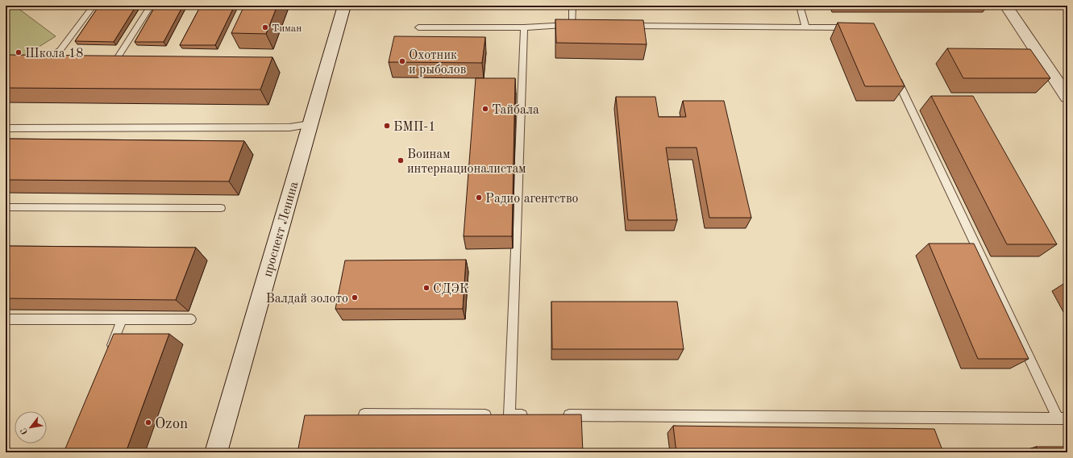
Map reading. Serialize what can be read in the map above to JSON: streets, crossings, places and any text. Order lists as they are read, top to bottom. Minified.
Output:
{"streets":{"main road":["проспект Ленина"]},"places":["Тиман","Школа 18","Охотник и рыболов","Тайбала","БМП-1","Воинам интернационалистам","Радио агентство","СДЭК","Валдай золото","Ozon"],"north":"bottom left"}
